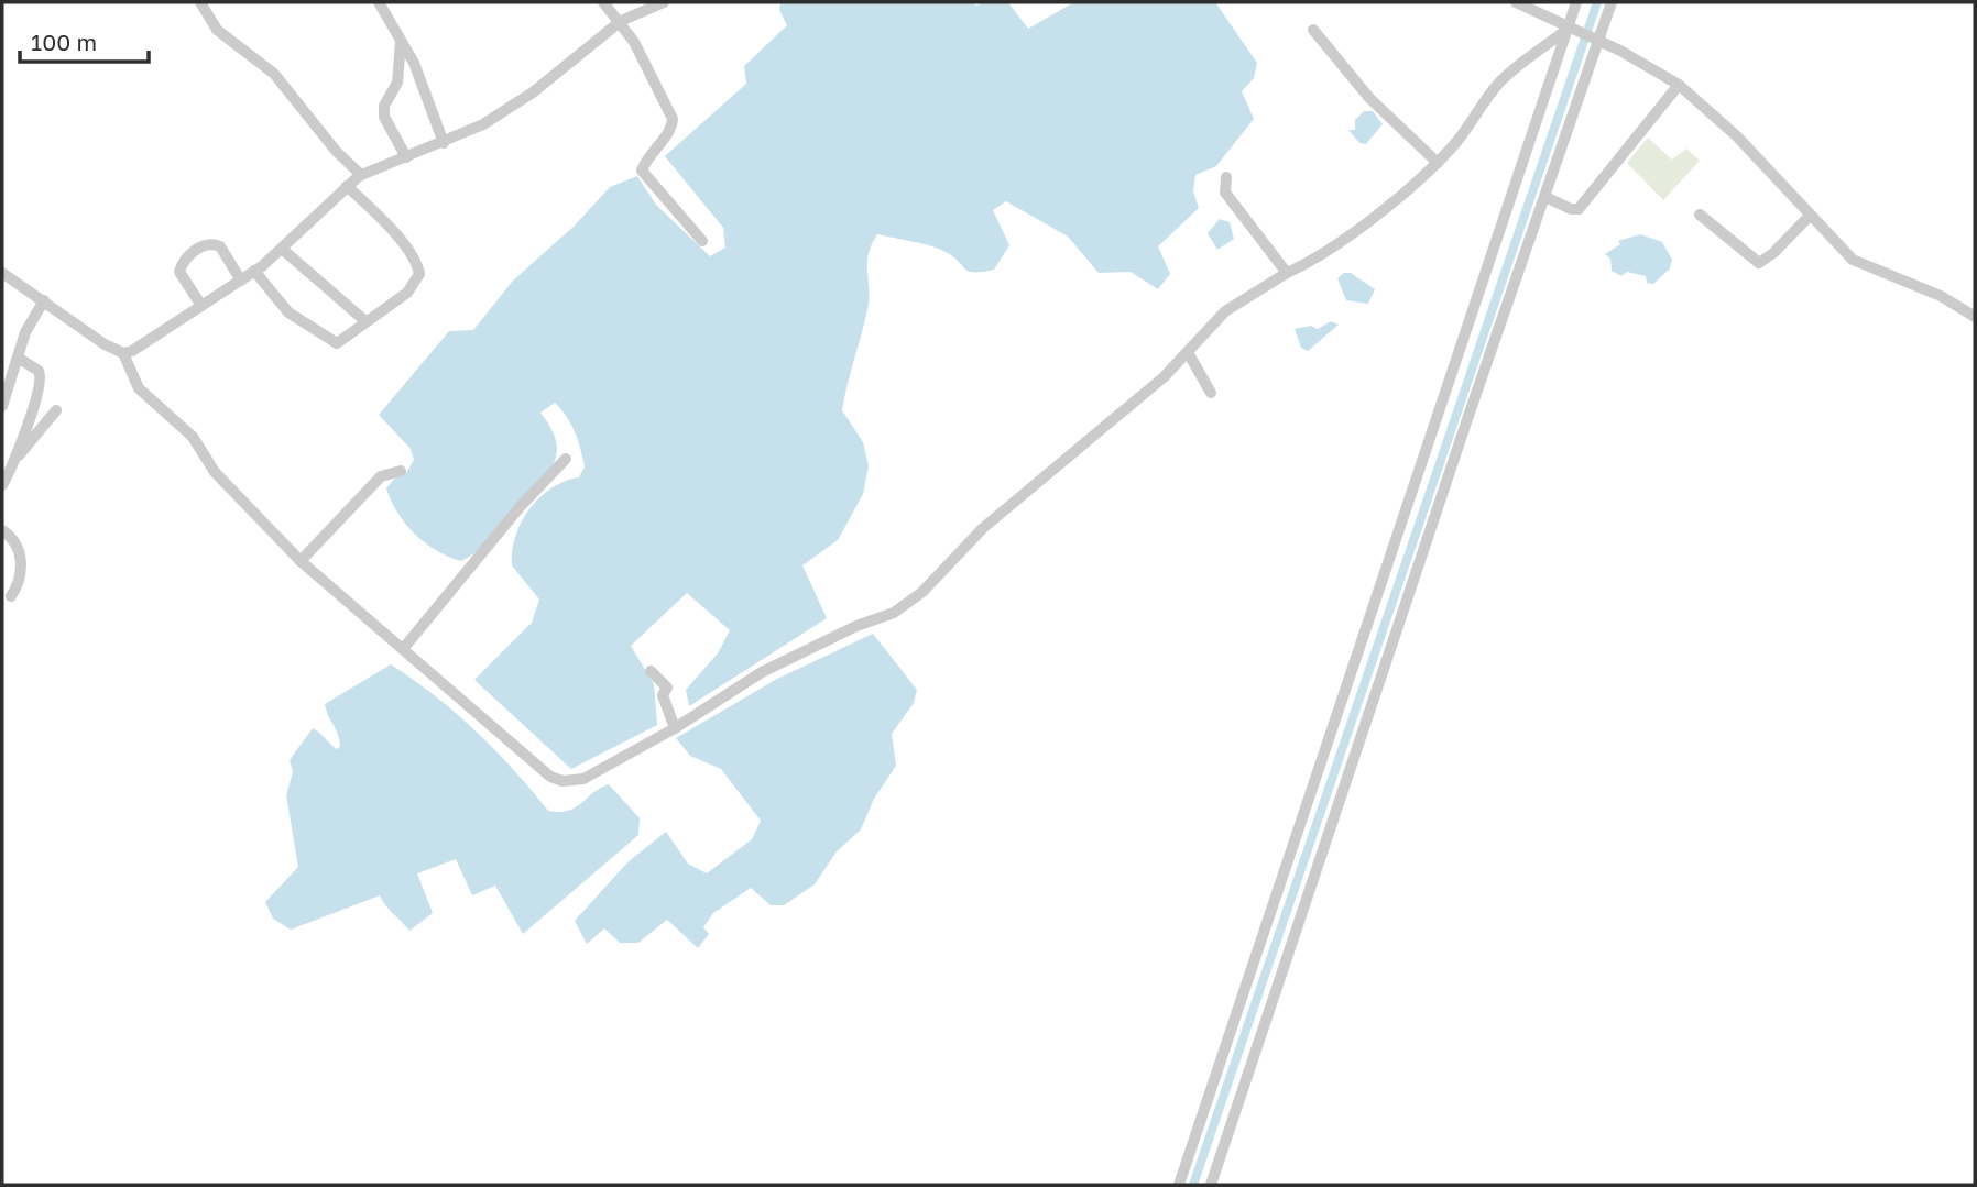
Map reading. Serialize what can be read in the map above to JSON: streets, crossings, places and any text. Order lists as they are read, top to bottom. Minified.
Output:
{"scale_bar":"100 m"}
